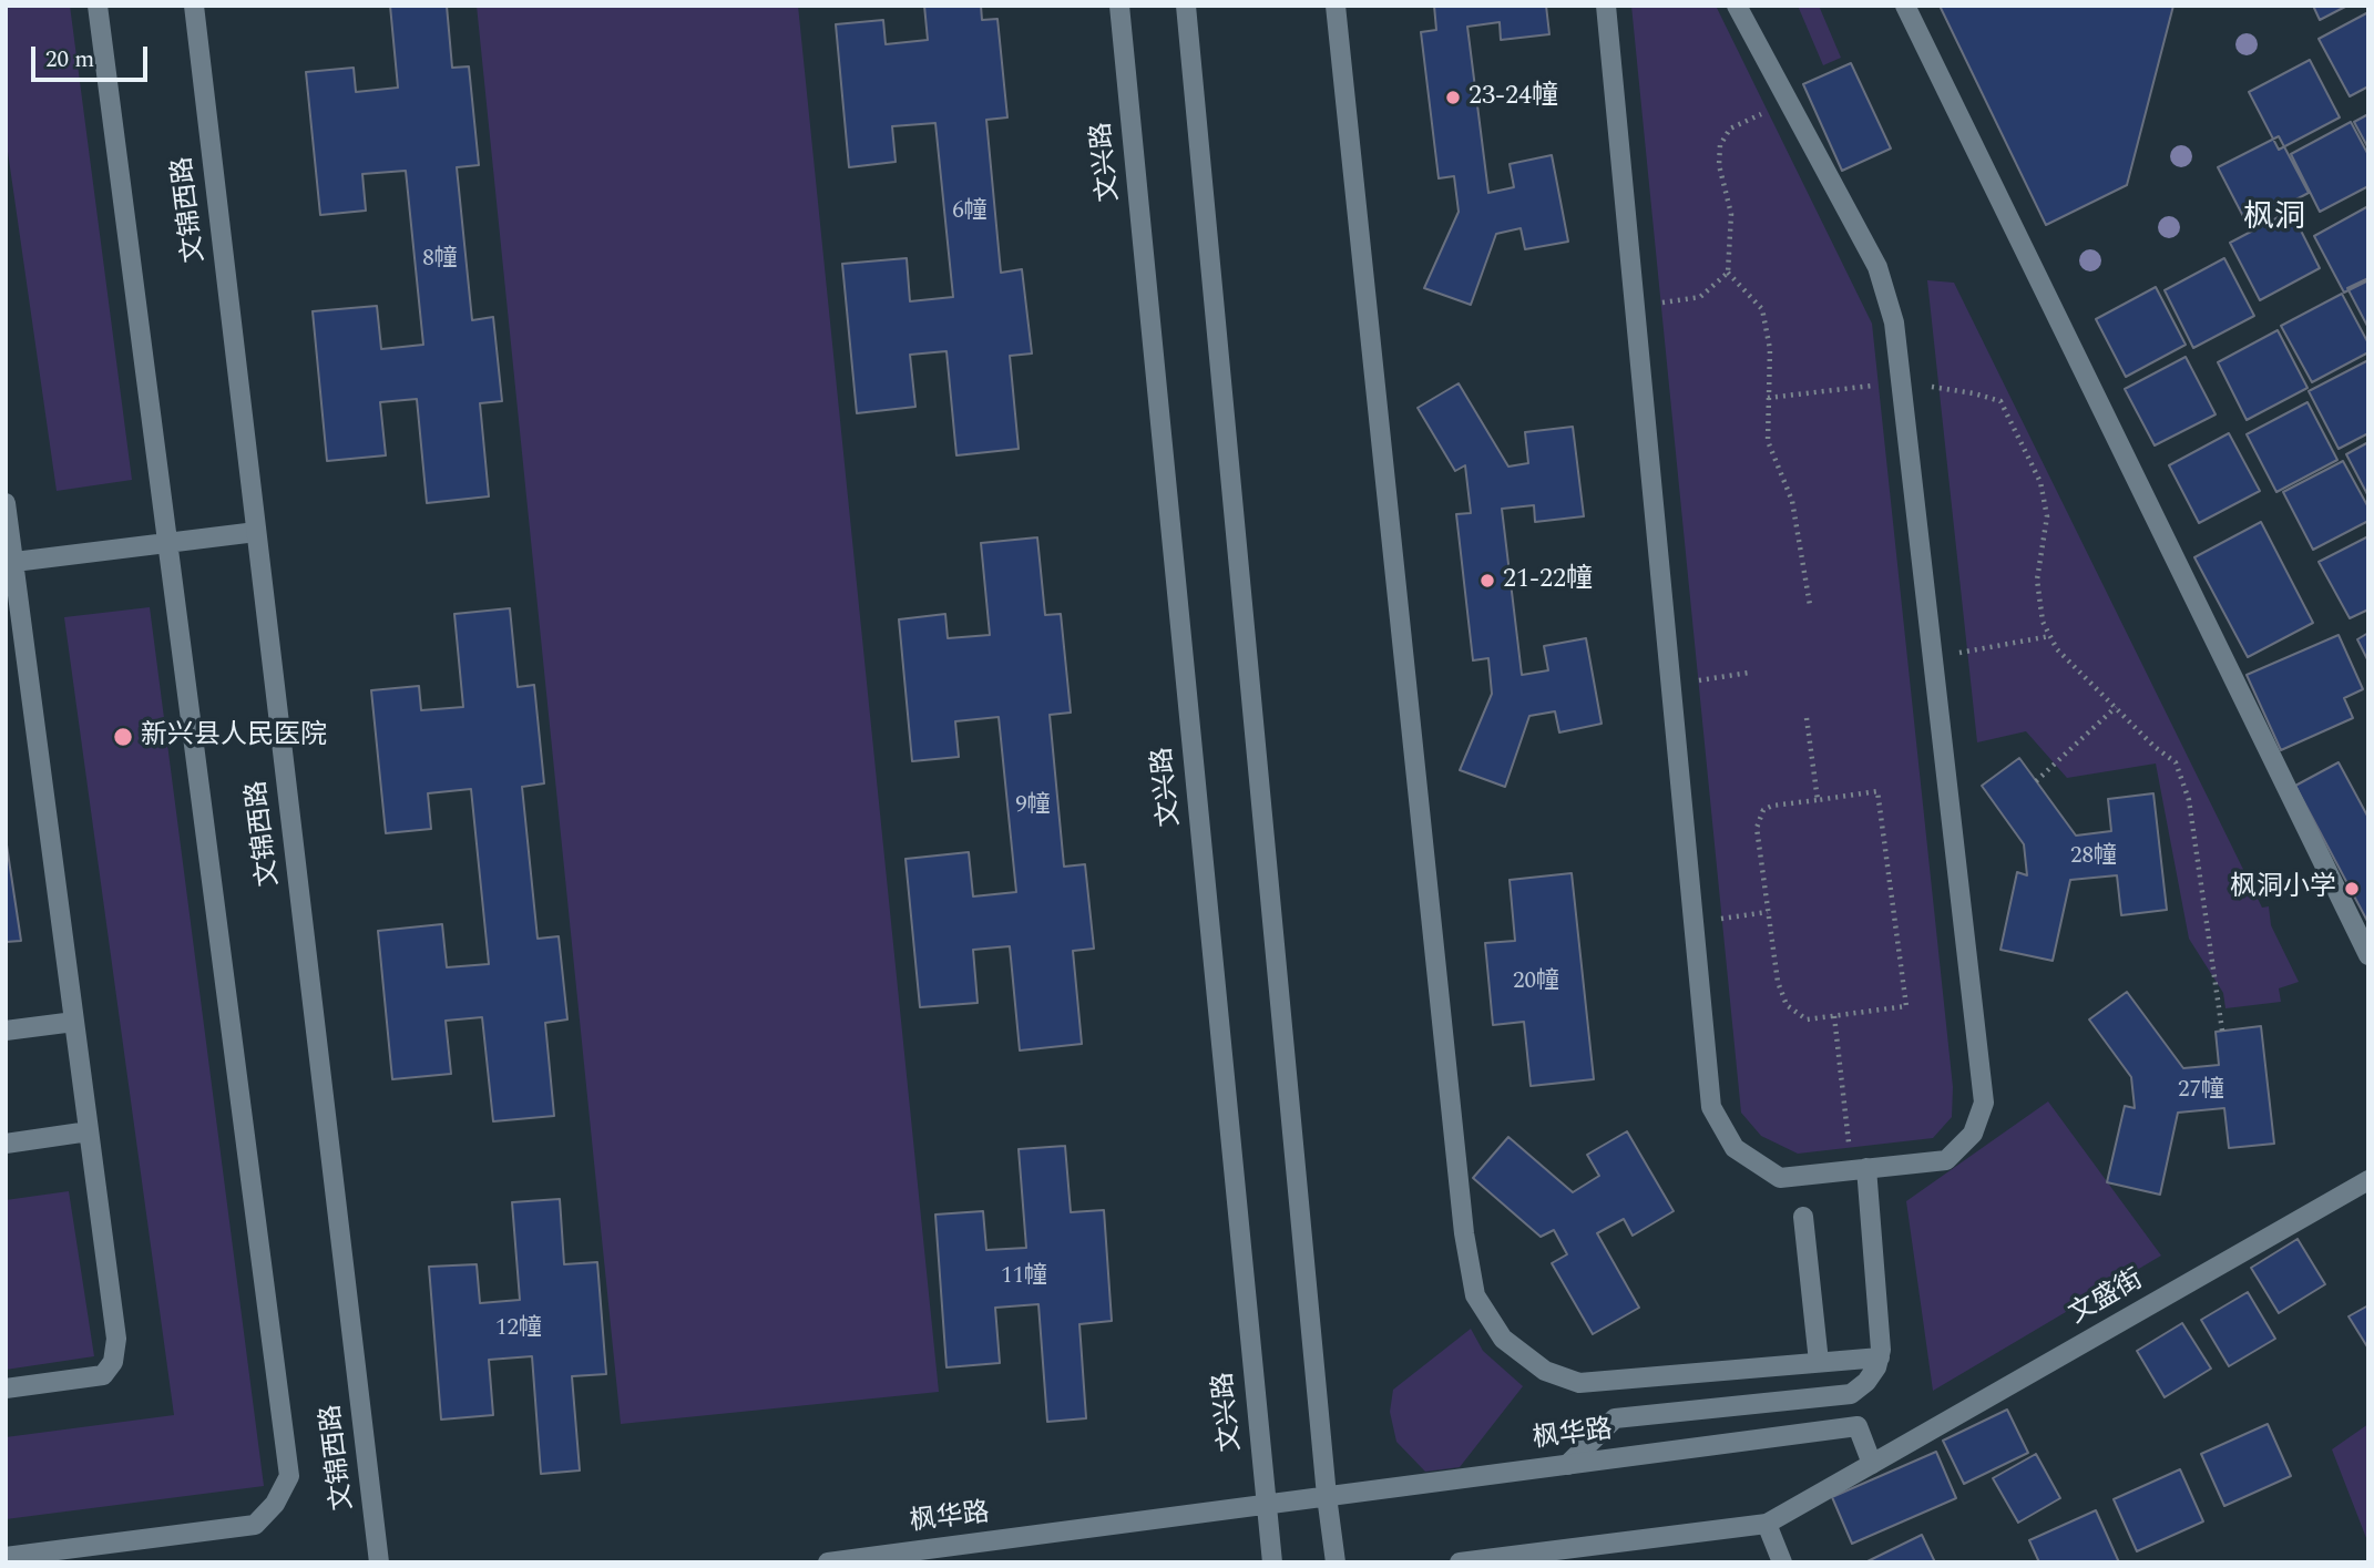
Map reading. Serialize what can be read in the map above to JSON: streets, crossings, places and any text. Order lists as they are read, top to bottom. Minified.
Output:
{"streets":{"street":["文兴路","文锦西路","文盛街","枫华路"]},"crossings":[["文兴路","枫华路"],["文盛街","枫华路"]],"districts":["枫洞"],"places":["23-24幢","21-22幢","新兴县人民医院","枫洞小学"],"house_numbers":["6幢","8幢","9幢","28幢","20幢","27幢","11幢","12幢"],"scale_bar":"20 m"}
